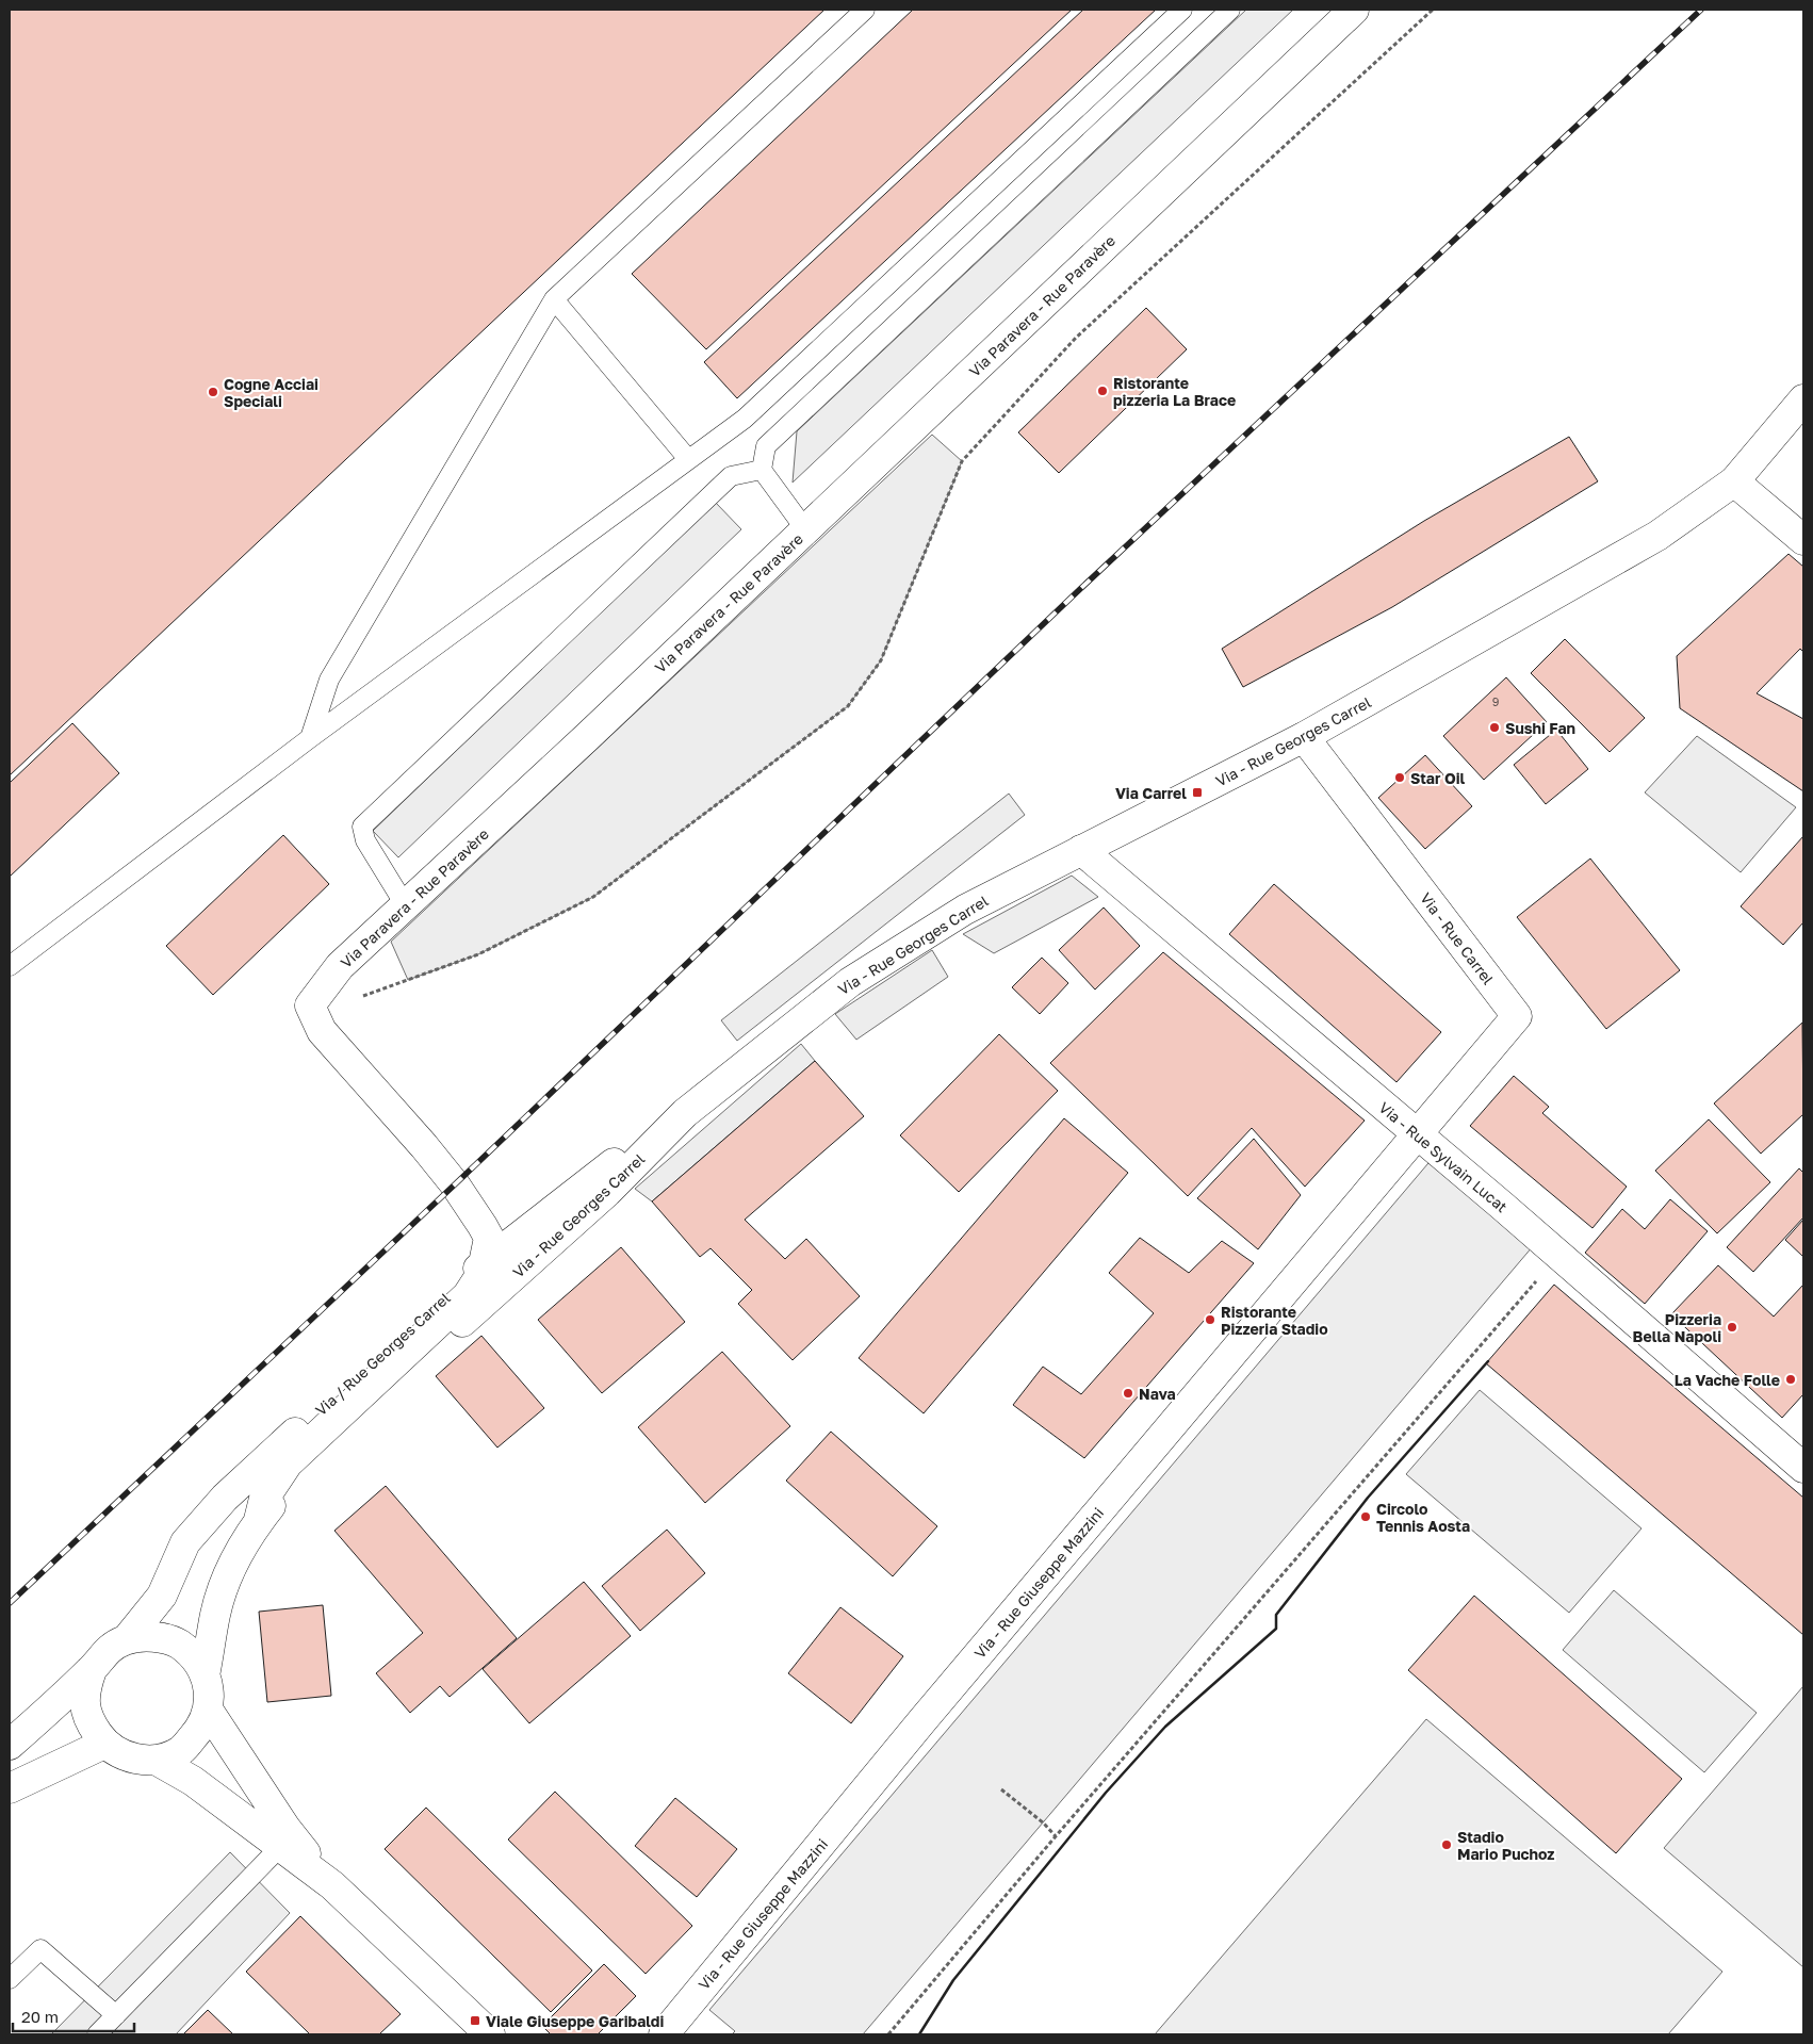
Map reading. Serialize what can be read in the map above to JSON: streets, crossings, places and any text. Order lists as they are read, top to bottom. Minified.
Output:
{"streets":{"street":["Via Paravera - Rue Paravère","Via - Rue Georges Carrel","Via - Rue Carrel","Via - Rue Sylvain Lucat","Via / Rue Georges Carrel","Via - Rue Giuseppe Mazzini"]},"crossings":[["Via - Rue Georges Carrel","Via - Rue Carrel"],["Via - Rue Georges Carrel","Via - Rue Sylvain Lucat"],["Via - Rue Georges Carrel","Via / Rue Georges Carrel"],["Via - Rue Carrel","Via - Rue Sylvain Lucat"],["Via - Rue Carrel","Via - Rue Giuseppe Mazzini"],["Via - Rue Sylvain Lucat","Via - Rue Giuseppe Mazzini"]],"places":{"other":["Ristorante pizzeria La Brace","Cogne Acciai Speciali","Sushi Fan","Star Oil","Ristorante Pizzeria Stadio","Pizzeria Bella Napoli","La Vache Folle","Nava","Circolo Tennis Aosta","Stadio Mario Puchoz"],"transit":["Via Carrel","Viale Giuseppe Garibaldi"]},"house_numbers":["9"],"scale_bar":"20 m"}
